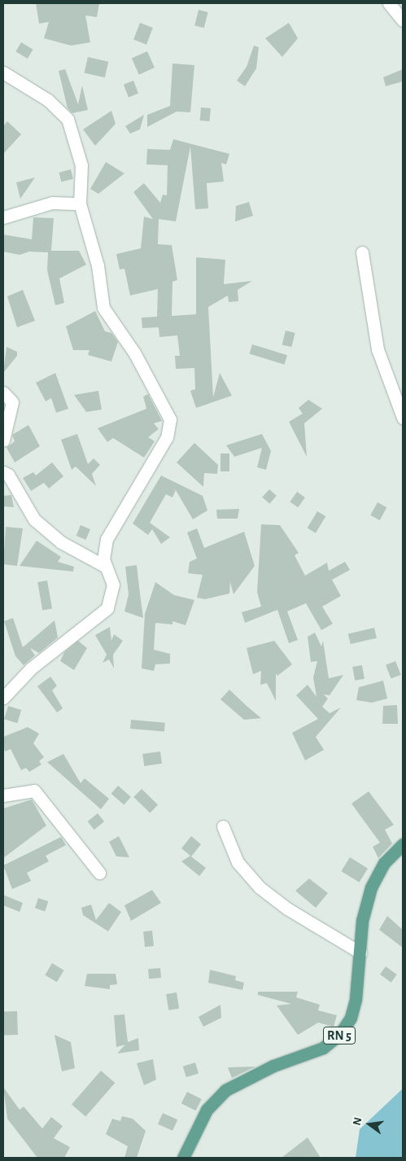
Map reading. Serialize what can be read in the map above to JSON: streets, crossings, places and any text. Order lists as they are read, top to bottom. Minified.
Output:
{"streets":{"main road":["RN 5"]},"north":"left"}
